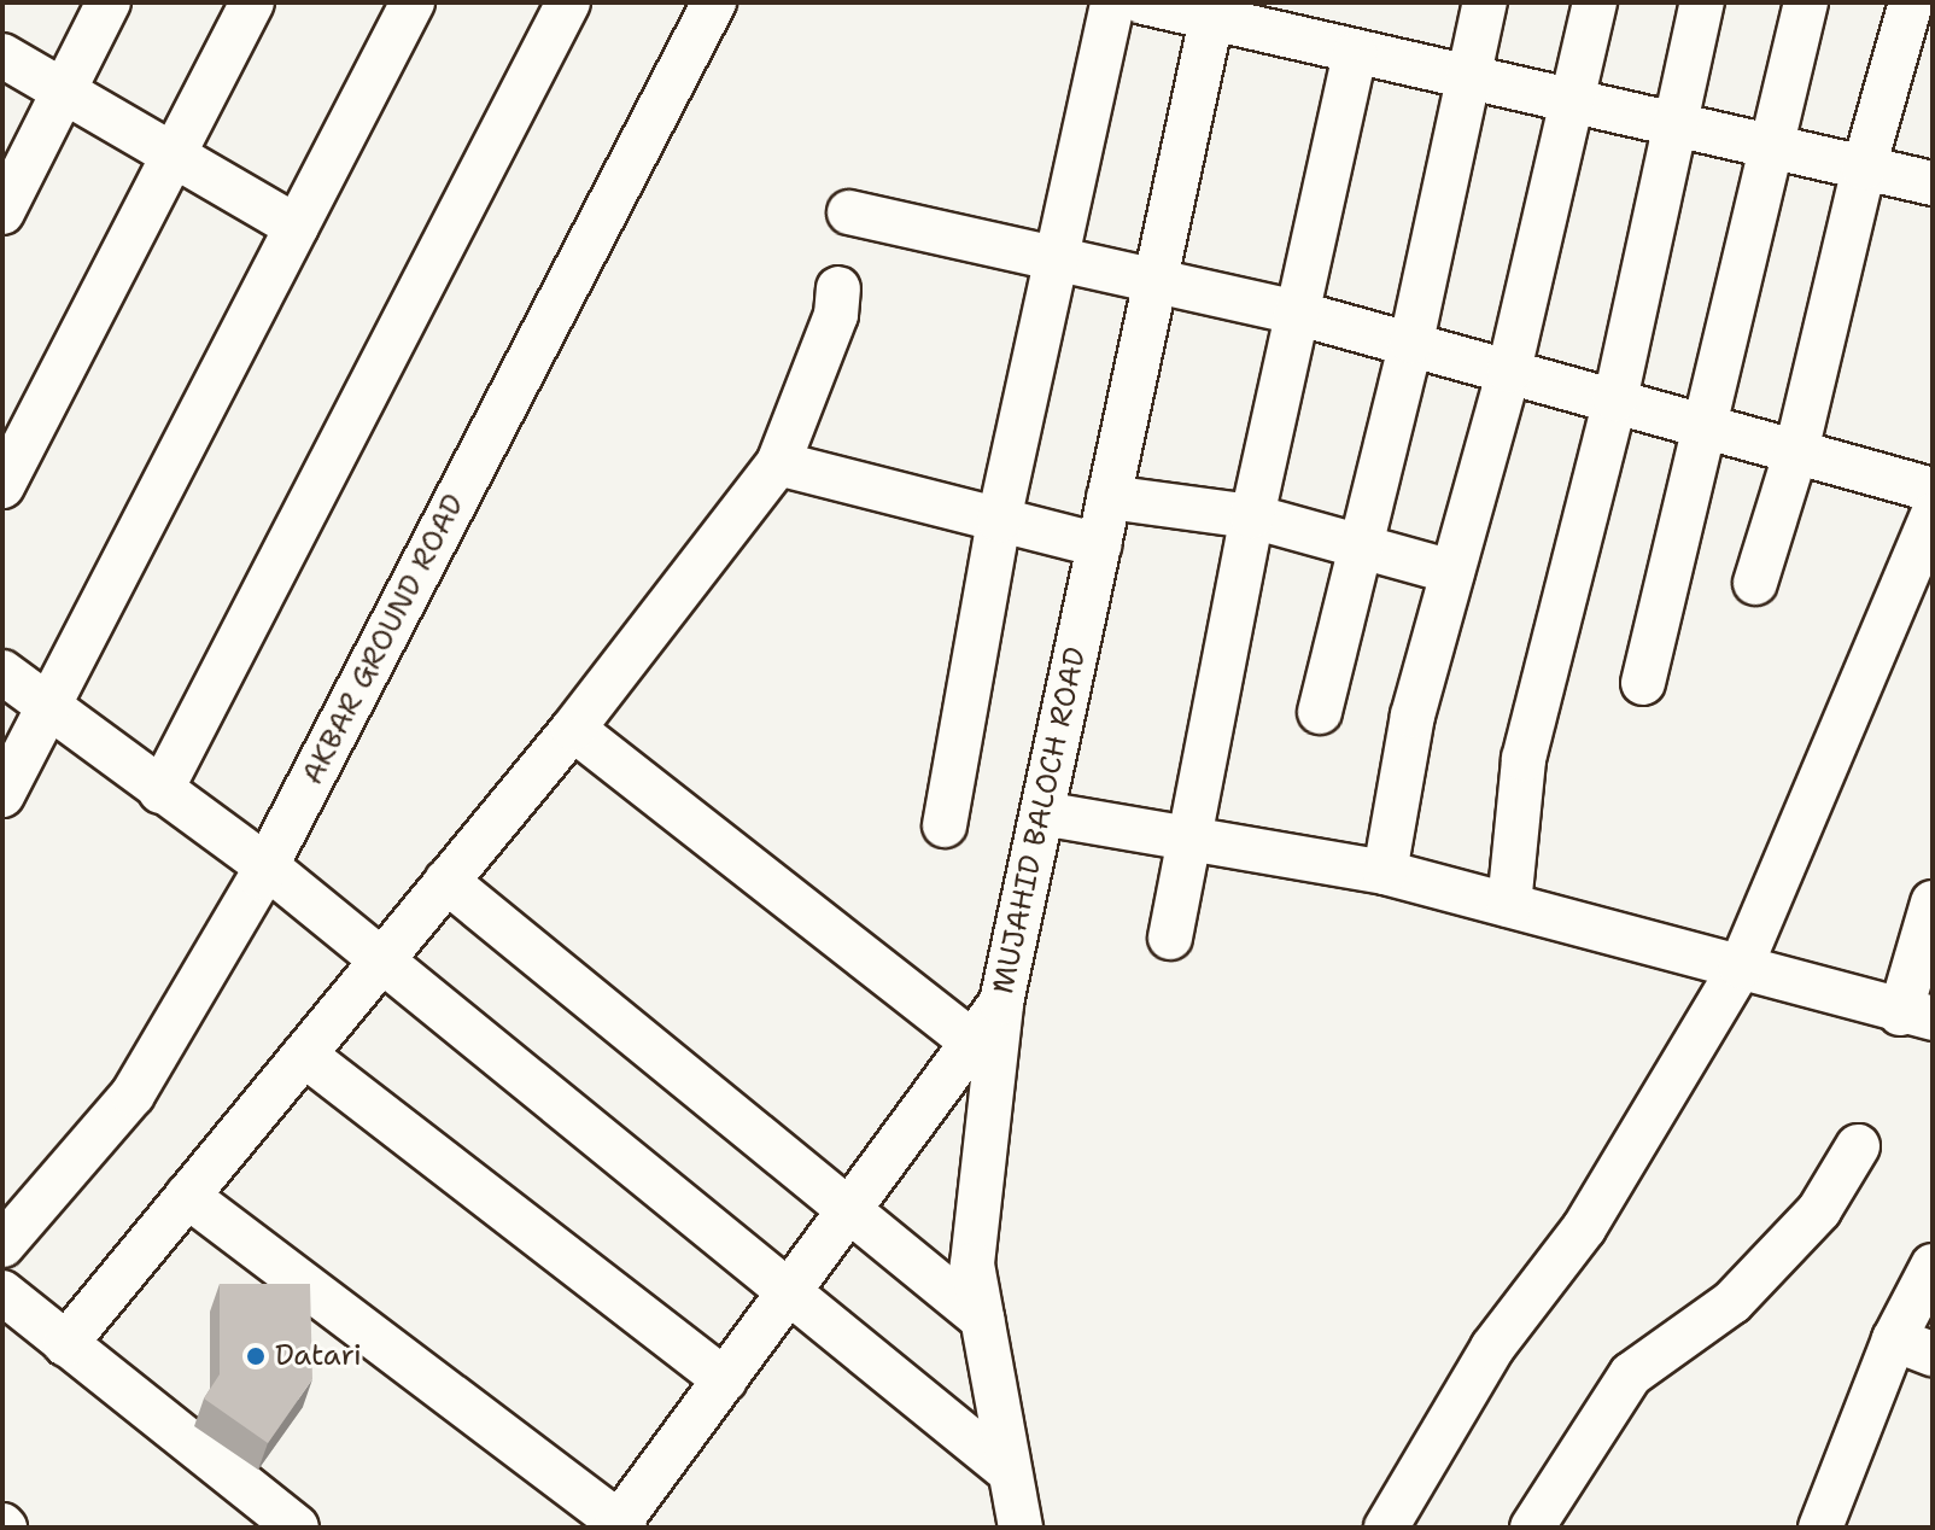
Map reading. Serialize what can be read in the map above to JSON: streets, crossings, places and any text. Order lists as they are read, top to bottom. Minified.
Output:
{"streets":{"street":["AKBAR GROUND ROAD","MUJAHID BALOCH ROAD"]},"places":["Datari"]}
